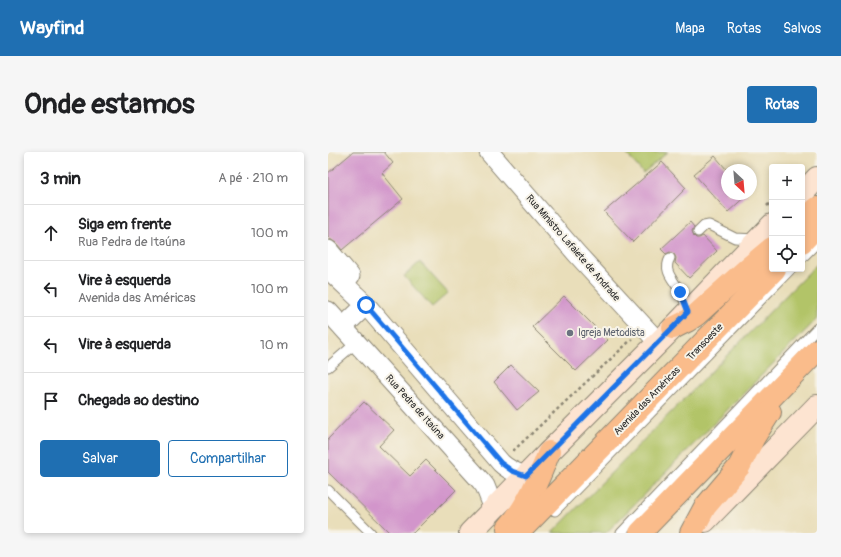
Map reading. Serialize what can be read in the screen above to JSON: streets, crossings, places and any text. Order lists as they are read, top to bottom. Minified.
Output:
{"streets":{"highway":["Avenida das Américas"],"street":["Rua Ministro Lafaiete de Andrade","Rua Pedra de Itaúna"],"lane":["Transoeste"]},"places":["Igreja Metodista"],"north":"bottom right","page":{"header":"Wayfind","nav":["Mapa","Rotas","Salvos"],"buttons":["Rotas",["Salvar","Compartilhar"]],"title":"Onde estamos","heading":["3 min","A pé · 210 m"],"map_buttons":["+","−"],"list":[["Siga em frente","Rua Pedra de Itaúna","100 m"],["Vire à esquerda","Avenida das Américas","100 m"],["Vire à esquerda","10 m"],"Chegada ao destino"]}}
